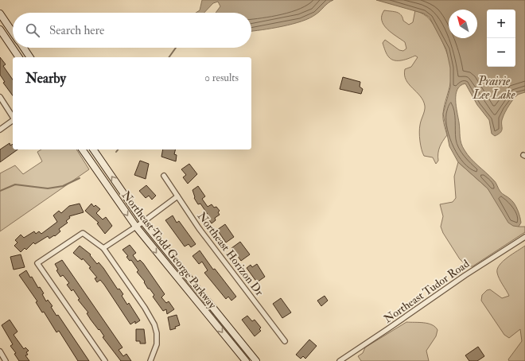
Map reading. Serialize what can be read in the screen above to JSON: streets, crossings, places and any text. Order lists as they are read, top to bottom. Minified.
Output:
{"streets":{"main road":["Northeast Todd George Parkway"],"street":["Northeast Horizon Dr","Northeast Tudor Road"]},"water":["Prairie Lee Lake"],"north":"top left","page":{"map_buttons":["+","−"],"search":"Search here","heading":["Nearby","0 results"]}}
